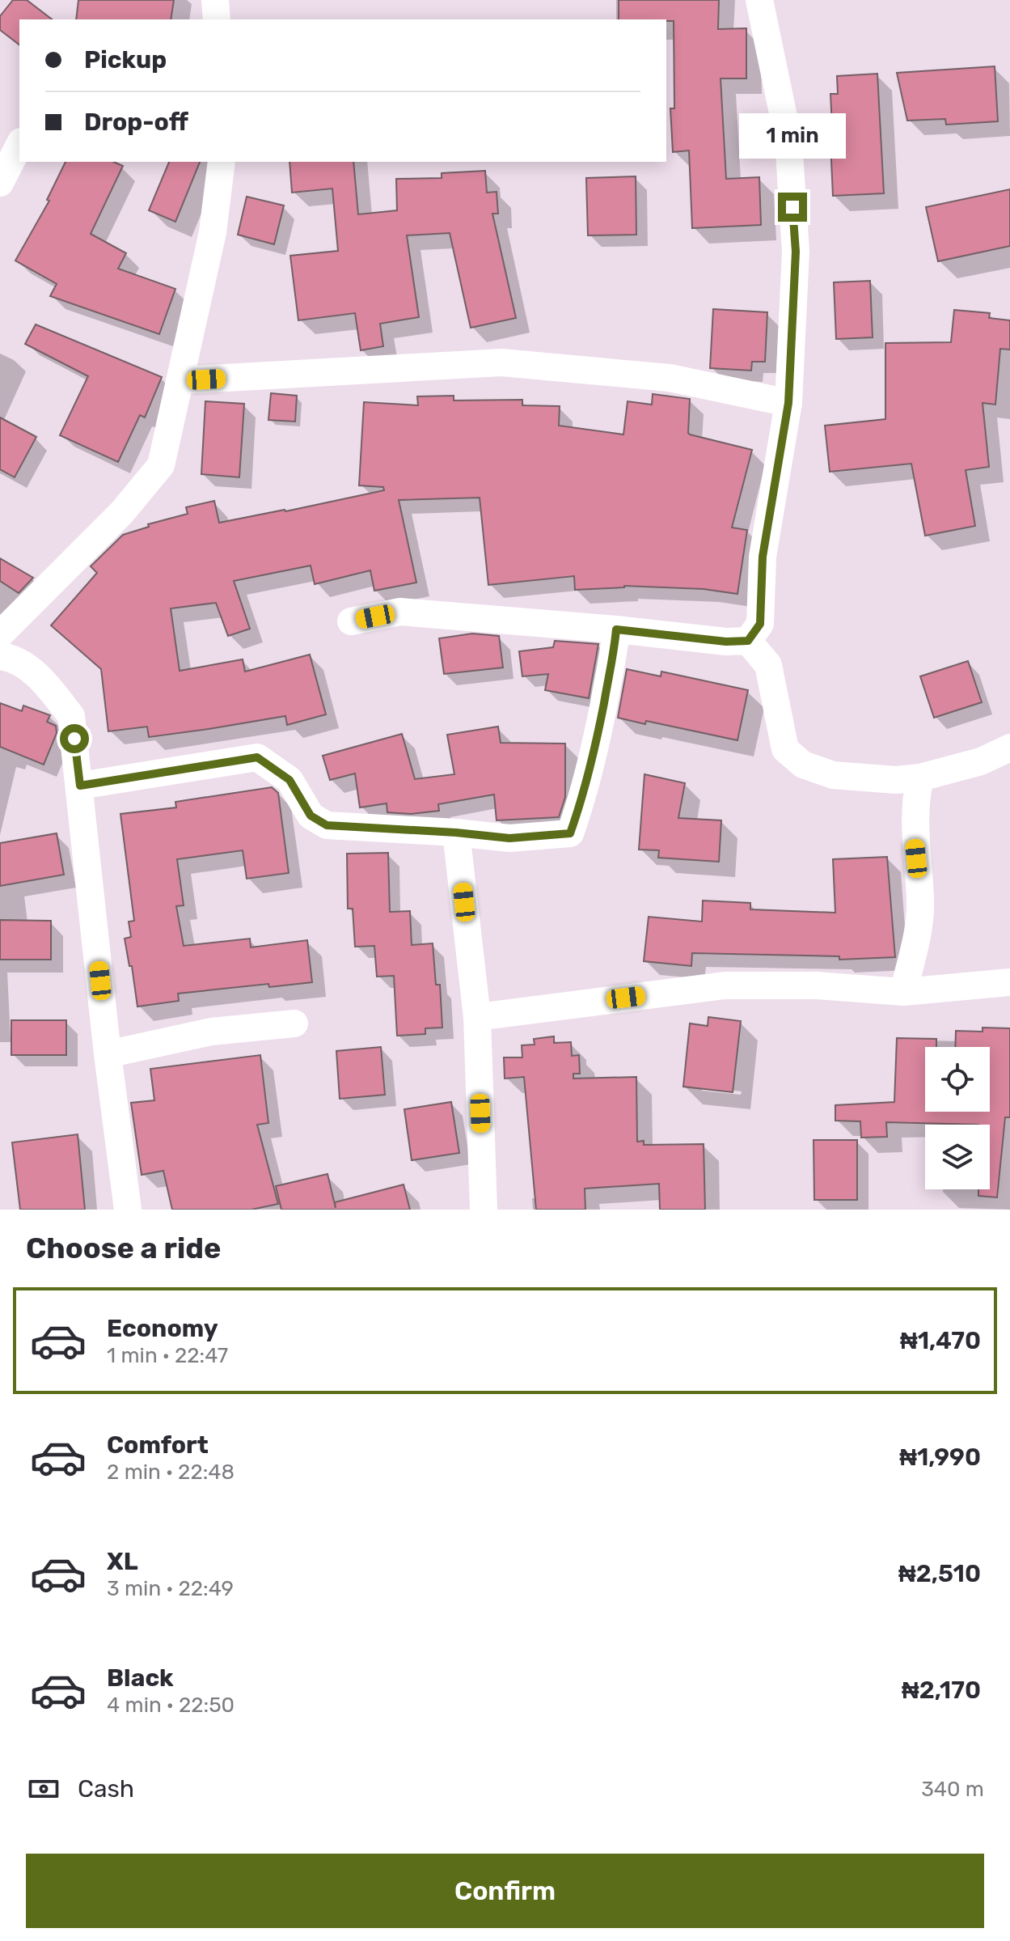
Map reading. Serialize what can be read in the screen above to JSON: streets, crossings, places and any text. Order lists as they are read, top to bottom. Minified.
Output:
{"page":{"banner":["Pickup","Drop-off"],"bubble":"1 min","heading":"Choose a ride","list":[{"name":"Economy","note":"1 min · 22:47","value":"₦1,470"},{"name":"Comfort","note":"2 min · 22:48","value":"₦1,990"},{"name":"XL","note":"3 min · 22:49","value":"₦2,510"},{"name":"Black","note":"4 min · 22:50","value":"₦2,170"}],"pay":["Cash","340 m"],"buttons":"Confirm"}}
